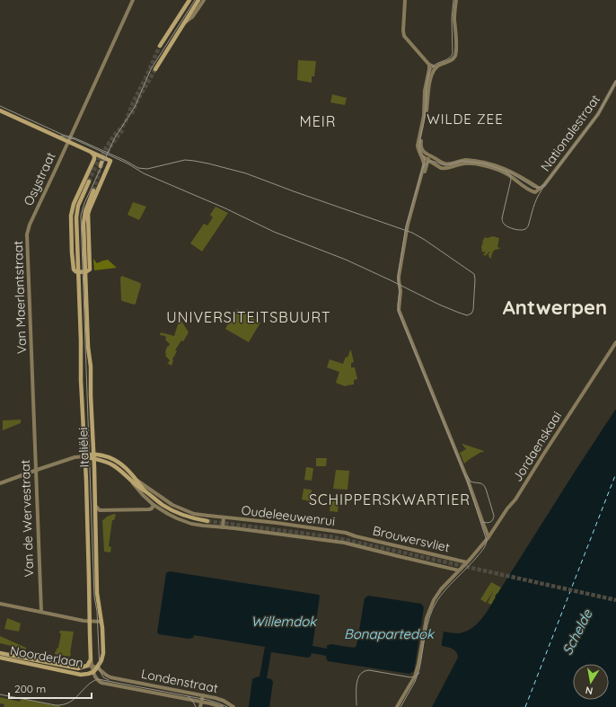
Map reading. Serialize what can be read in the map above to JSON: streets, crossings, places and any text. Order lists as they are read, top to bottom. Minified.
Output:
{"streets":{"main road":["Italiëlei","Noorderlaan"],"street":["Nationalestraat","Osystraat","Van Maerlantstraat","Jordaenskaai","Oudeleeuwenrui","Van de Wervestraat","Brouwersvliet","Londenstraat"]},"crossings":[["Osystraat","Van Maerlantstraat"],["Van Maerlantstraat","Van de Wervestraat"],["Jordaenskaai","Brouwersvliet"],["Italiëlei","Noorderlaan"],["Oudeleeuwenrui","Brouwersvliet"],["Noorderlaan","Londenstraat"]],"districts":["WILDE ZEE","MEIR","Antwerpen","UNIVERSITEITSBUURT","SCHIPPERSKWARTIER"],"water":["Willemdok","Schelde","Bonapartedok"],"scale_bar":"200 m","north":"bottom"}
